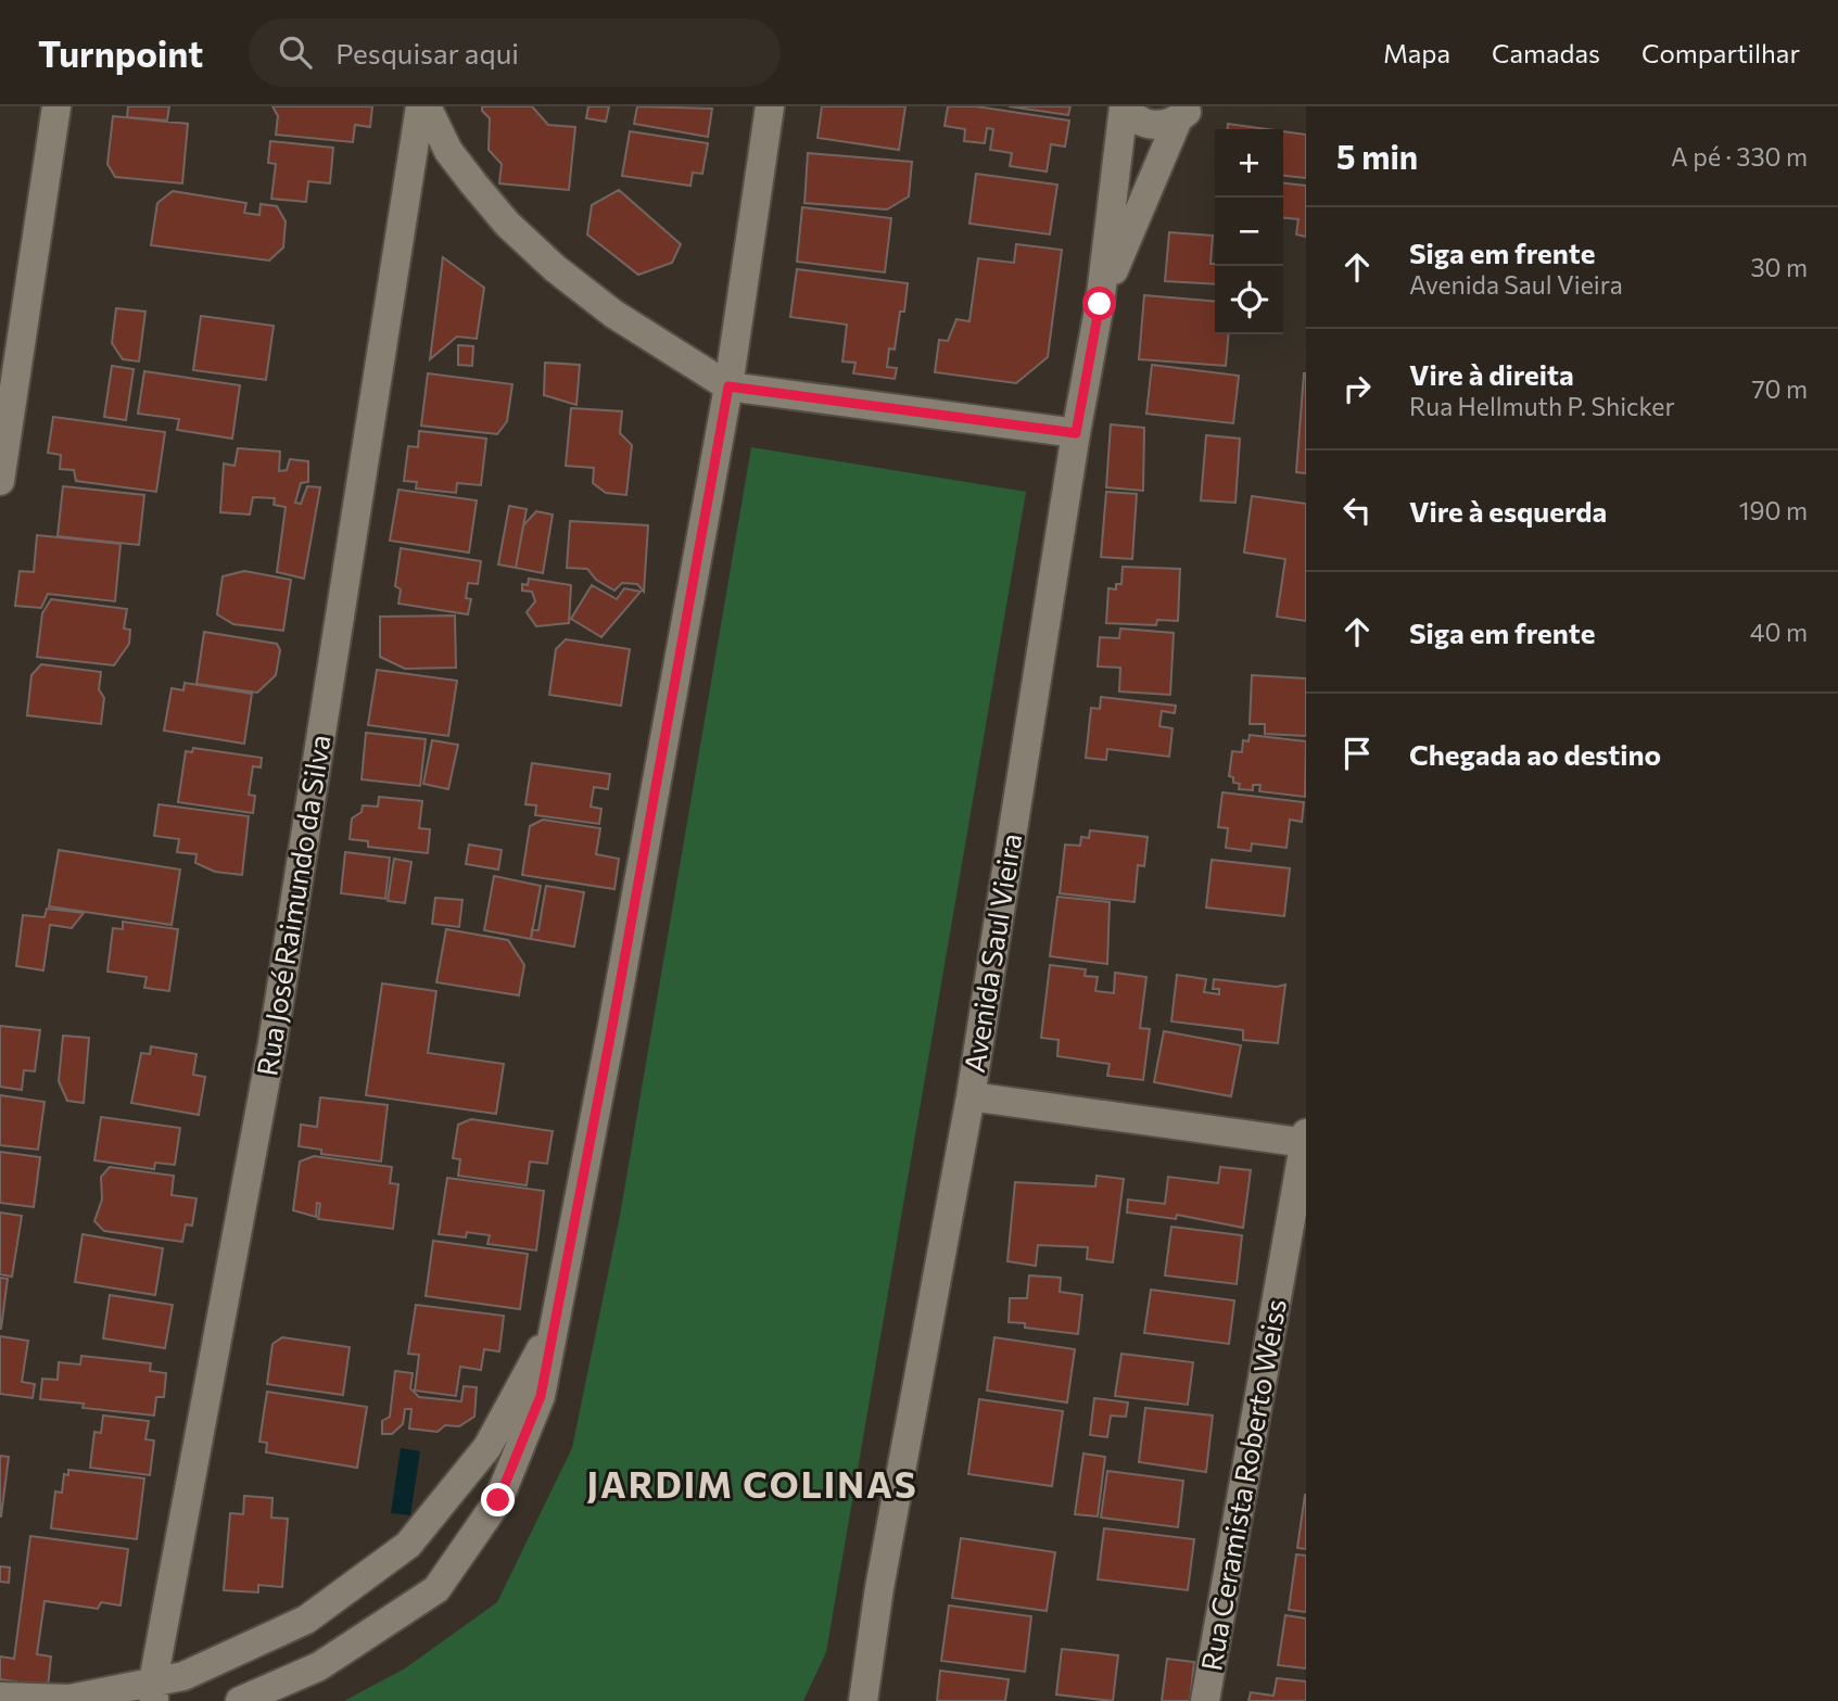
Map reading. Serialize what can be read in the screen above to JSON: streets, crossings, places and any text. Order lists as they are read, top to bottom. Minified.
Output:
{"streets":{"street":["Rua José Raimundo da Silva","Avenida Saul Vieira","Rua Ceramista Roberto Weiss"]},"districts":["JARDIM COLINAS"],"page":{"header":"Turnpoint","search":"Pesquisar aqui","nav":["Mapa","Camadas","Compartilhar"],"heading":["5 min","A pé · 330 m"],"map_buttons":["+","−"],"list":[["Siga em frente","Avenida Saul Vieira","30 m"],["Vire à direita","Rua Hellmuth P. Shicker","70 m"],["Vire à esquerda","190 m"],["Siga em frente","40 m"],"Chegada ao destino"]}}
